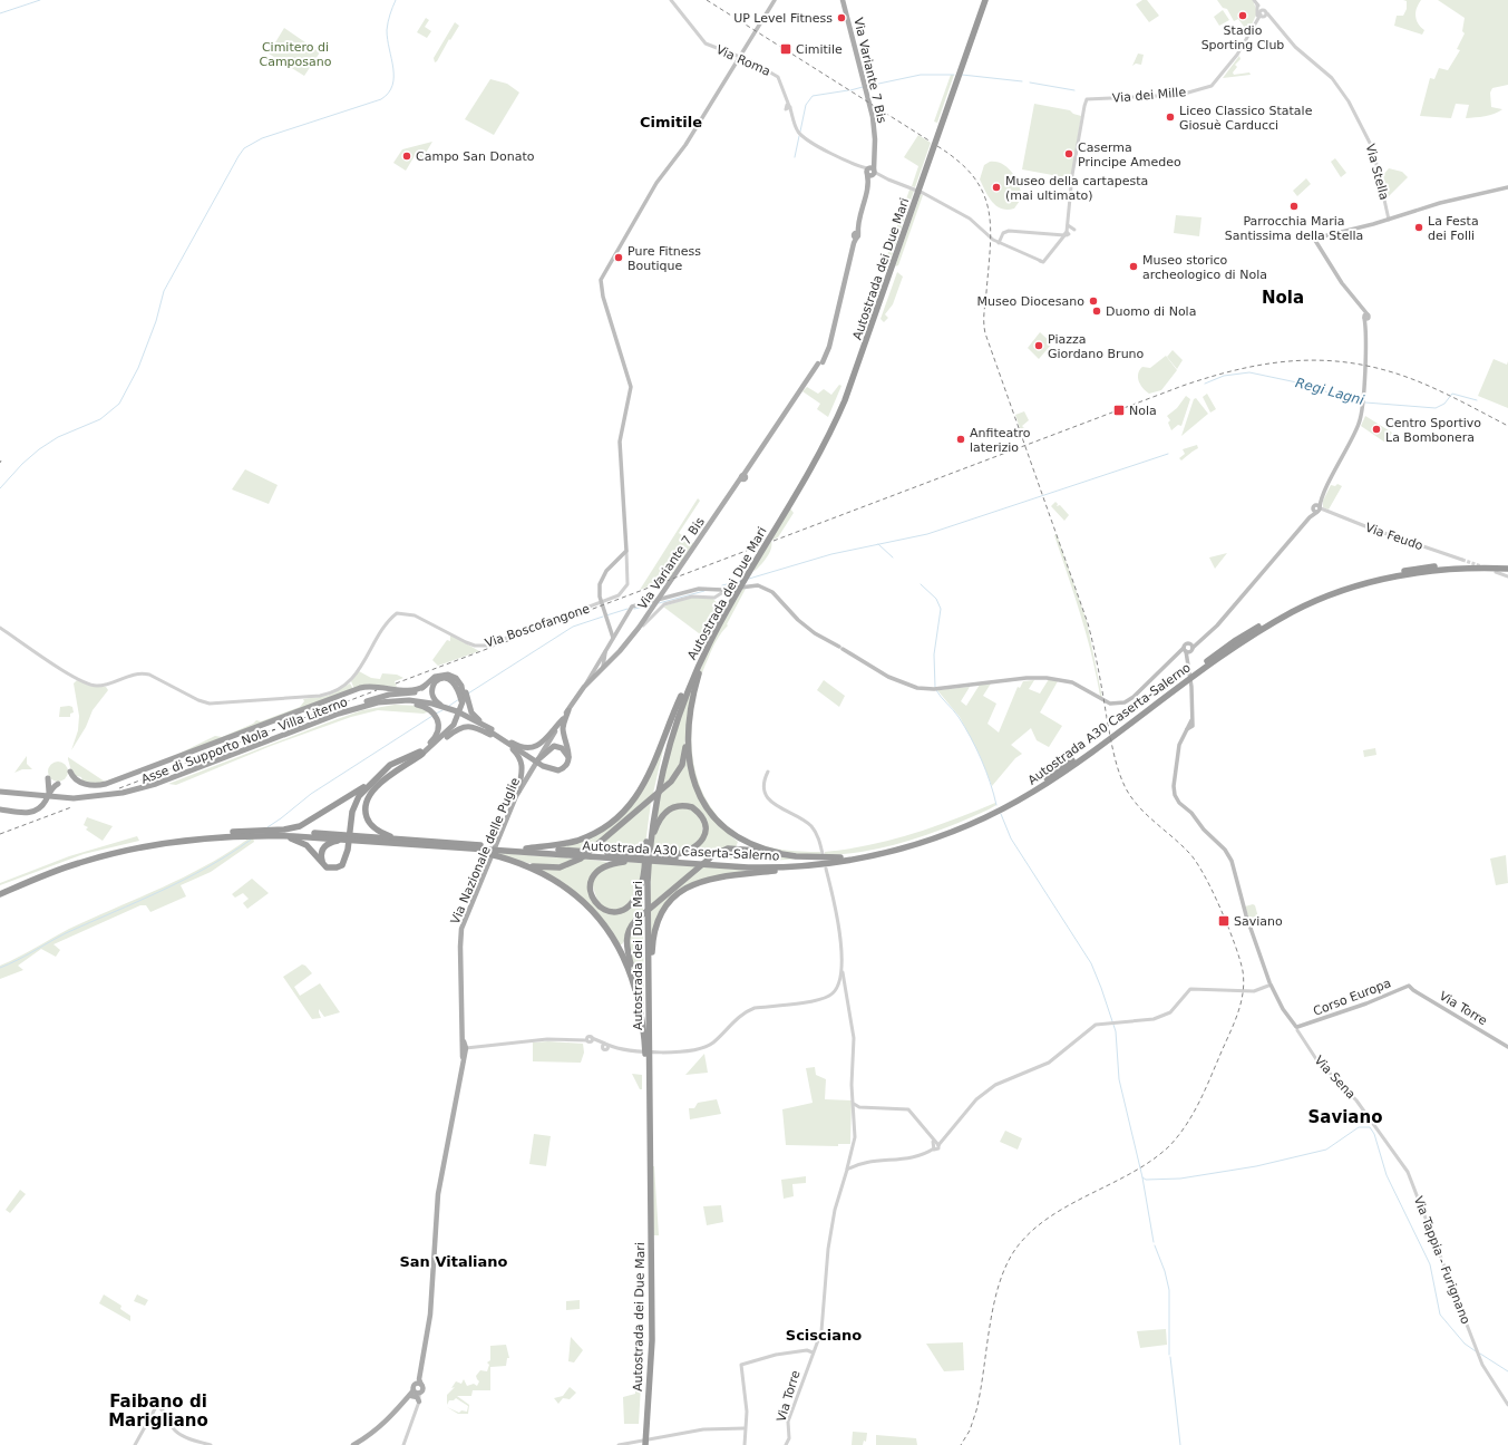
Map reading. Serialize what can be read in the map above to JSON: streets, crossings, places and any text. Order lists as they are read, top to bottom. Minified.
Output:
{"streets":{"highway":["Autostrada dei Due Mari","Autostrada A30 Caserta-Salerno","Asse di Supporto Nola - Villa Literno"],"main road":["Via Variante 7 Bis","Via Nazionale delle Puglie","Corso Europa","Via Torre"],"street":["Via Roma","Via dei Mille","Via Stella","Via Feudo","Via Boscofangone","Via Sena","Via Tappia - Furignano"]},"crossings":[["Via Roma","Via Variante 7 Bis"],["Via Variante 7 Bis","Via Nazionale delle Puglie"],["Corso Europa","Via Torre"],["Corso Europa","Via Sena"],["Via Sena","Via Tappia - Furignano"]],"districts":["Cimitile","Nola","Saviano","San Vitaliano","Scisciano","Faibano di Marigliano"],"water":["Regi Lagni"],"parks":["Cimitero di Camposano"],"places":{"other":["Stadio Sporting Club","UP Level Fitness","Liceo Classico Statale Giosuè Carducci","Caserma Principe Amedeo","Campo San Donato","Museo della cartapesta (mai ultimato)","Parrocchia Maria Santissima della Stella","La Festa dei Folli","Pure Fitness Boutique","Museo storico archeologico di Nola","Museo Diocesano","Duomo di Nola","Piazza Giordano Bruno","Centro Sportivo La Bombonera","Anfiteatro laterizio"],"transit":["Cimitile","Nola","Saviano"]}}
